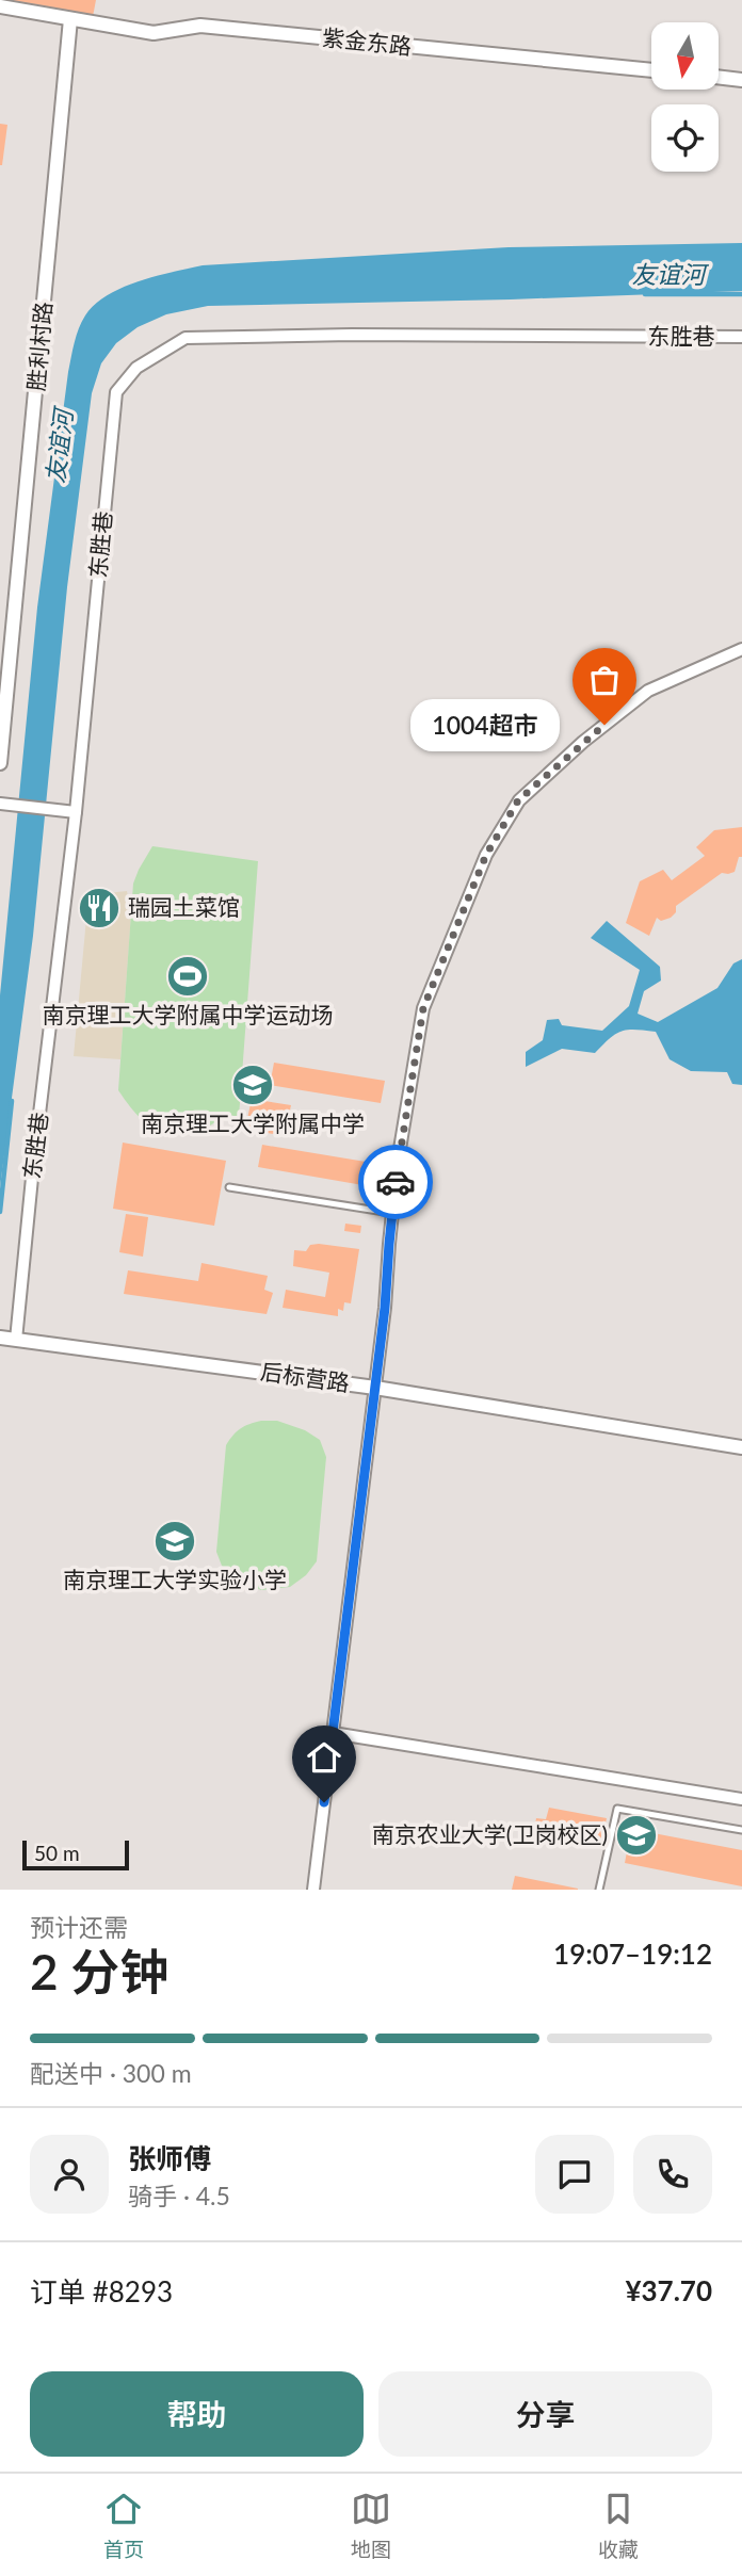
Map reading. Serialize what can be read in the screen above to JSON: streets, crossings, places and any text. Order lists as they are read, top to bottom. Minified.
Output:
{"streets":{"street":["紫金东路","东胜巷","胜利村路","后标营路"]},"crossings":[["紫金东路","胜利村路"],["东胜巷","后标营路"]],"water":["友谊河"],"places":{"other":["1004超市"],"restaurant":["瑞园土菜馆"],"sports":["南京理工大学附属中学运动场"],"school or university":["南京理工大学附属中学","南京理工大学实验小学","南京农业大学(卫岗校区)"]},"scale_bar":"50 m","north":"bottom","page":{"bubble":"1004超市","scale":"50 m","heading":["2 分钟","预计还需","19:07–19:12"],"panel":["张师傅","骑手 · 4.5","订单 #8293","¥37.70"],"bar":"配送中 · 300 m","buttons":["帮助","分享"],"tabs":["首页","地图","收藏"]}}
